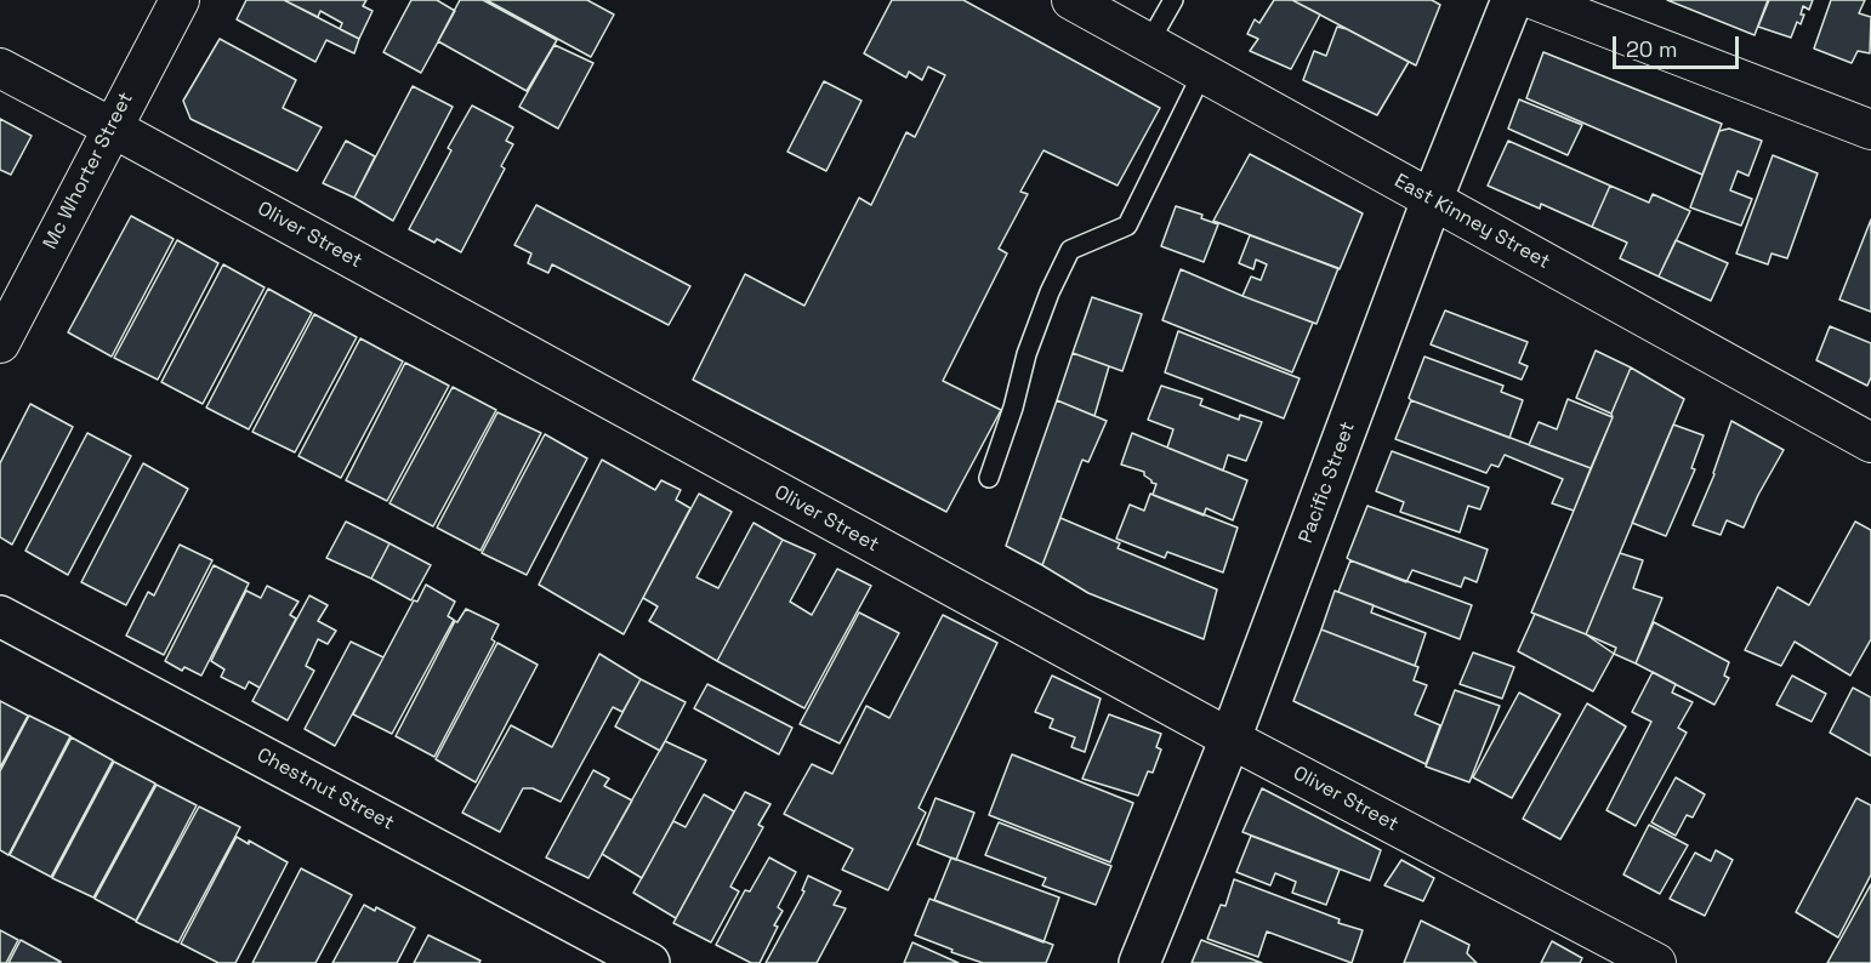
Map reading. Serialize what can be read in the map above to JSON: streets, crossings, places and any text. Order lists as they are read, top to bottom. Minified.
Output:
{"streets":{"street":["Mc Whorter Street","East Kinney Street","Oliver Street","Pacific Street","Chestnut Street"]},"crossings":[["Mc Whorter Street","Oliver Street"],["East Kinney Street","Pacific Street"],["Oliver Street","Pacific Street"]],"scale_bar":"20 m"}
